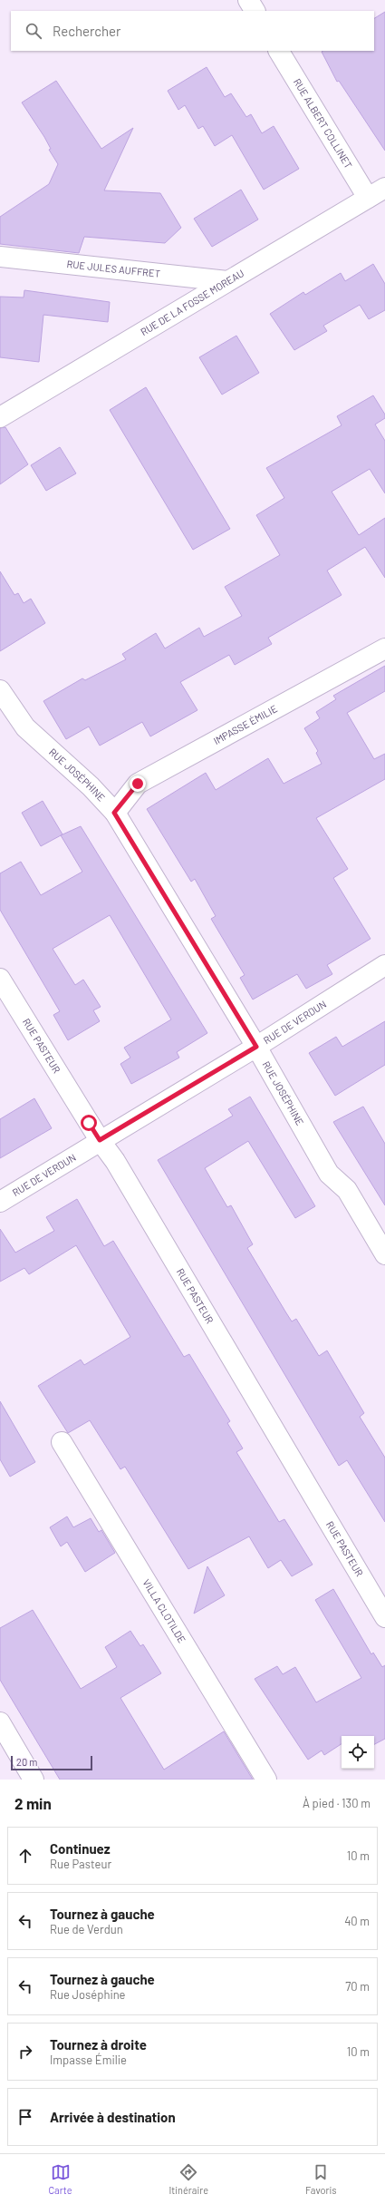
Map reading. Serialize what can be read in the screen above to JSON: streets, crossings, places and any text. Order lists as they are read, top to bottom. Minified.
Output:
{"streets":{"street":["RUE ALBERT COLLINET","RUE JULES AUFFRET","RUE DE LA FOSSE MOREAU","IMPASSE ÉMILIE","RUE JOSÉPHINE","RUE DE VERDUN","RUE PASTEUR","VILLA CLOTILDE"]},"crossings":[["RUE ALBERT COLLINET","RUE DE LA FOSSE MOREAU"],["RUE JULES AUFFRET","RUE DE LA FOSSE MOREAU"],["IMPASSE ÉMILIE","RUE JOSÉPHINE"],["RUE JOSÉPHINE","RUE DE VERDUN"],["RUE DE VERDUN","RUE PASTEUR"]],"scale_bar":"20 m","page":{"search":"Rechercher","scale":"20 m","heading":["2 min","À pied · 130 m"],"list":[["Continuez","Rue Pasteur","10 m"],["Tournez à gauche","Rue de Verdun","40 m"],["Tournez à gauche","Rue Joséphine","70 m"],["Tournez à droite","Impasse Émilie","10 m"],"Arrivée à destination"],"nav":["Carte","Itinéraire","Favoris"]}}
